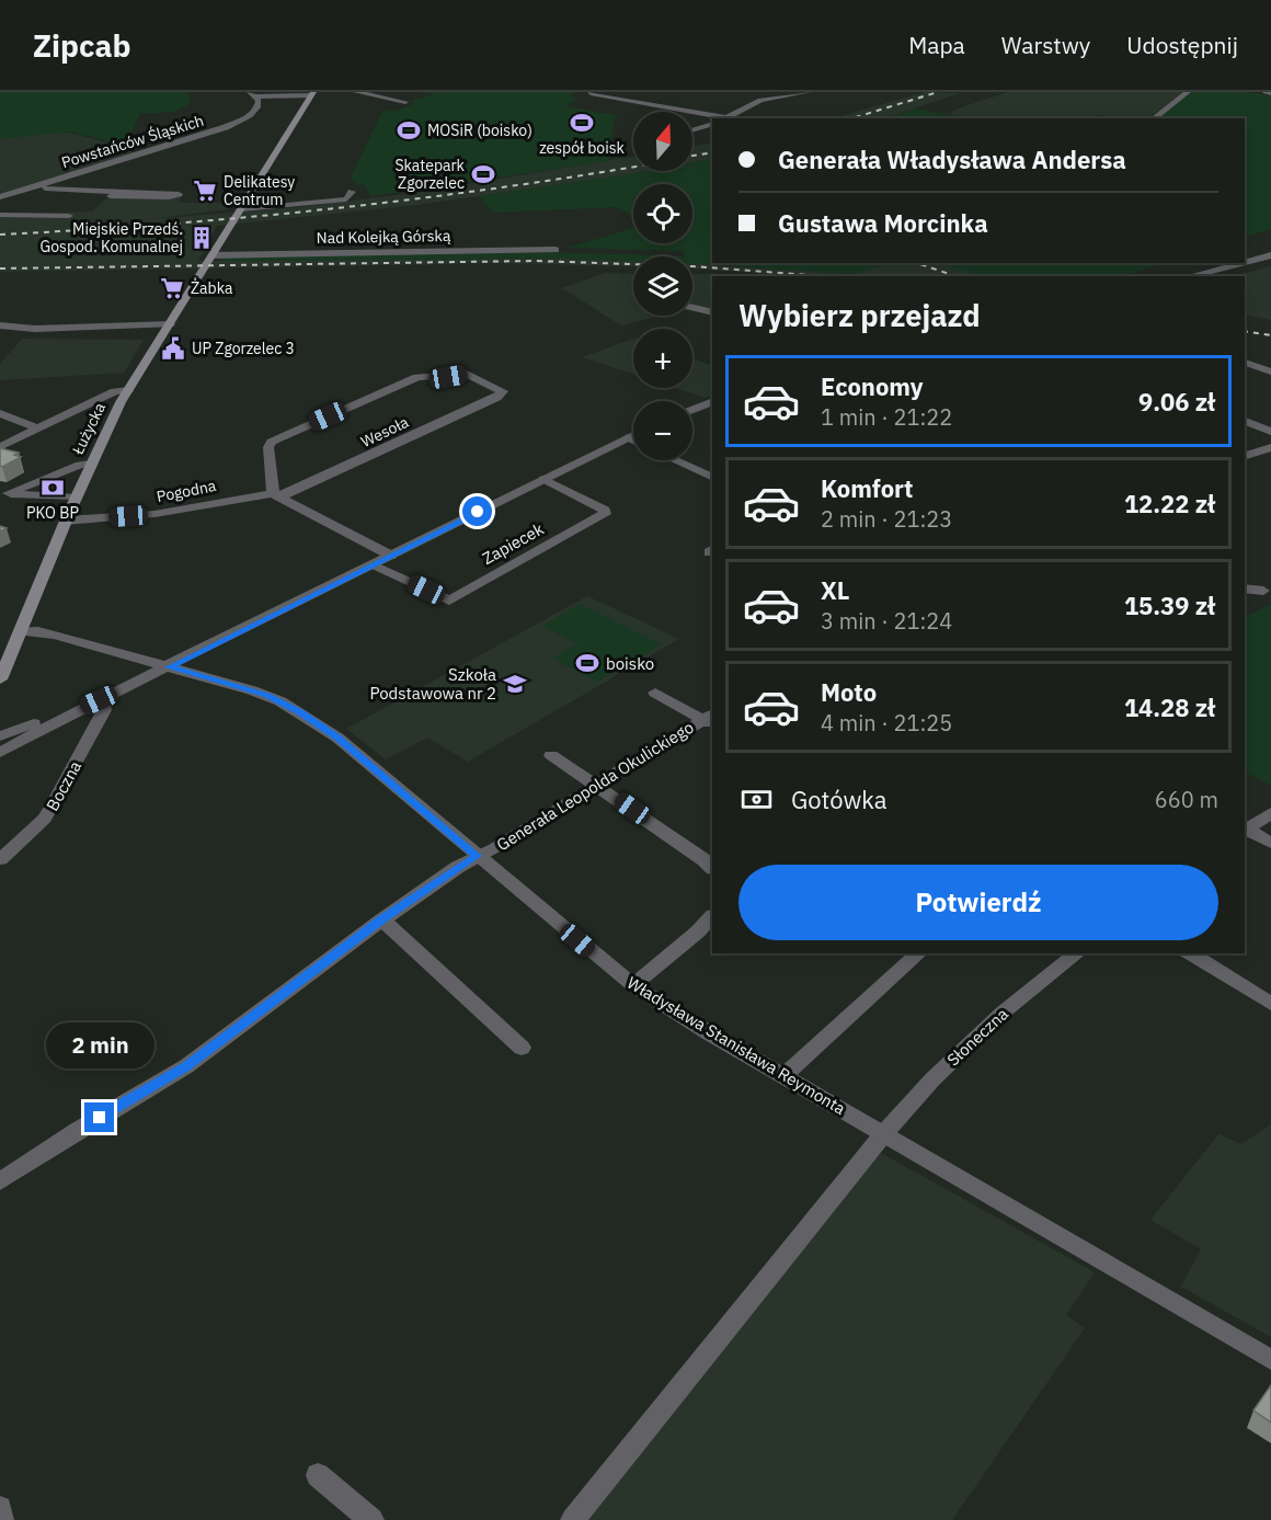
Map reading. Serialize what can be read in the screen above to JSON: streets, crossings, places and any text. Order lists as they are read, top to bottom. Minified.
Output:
{"streets":{"main road":["Łużycka"],"street":["Powstańców Śląskich","Nad Kolejką Górską","Wesoła","Pogodna","Zapiecek","Boczna","Generała Leopolda Okulickiego","Słoneczna","Władysława Stanisława Reymonta"]},"crossings":[["Nad Kolejką Górską","Łużycka"],["Łużycka","Pogodna"],["Łużycka","Władysława Stanisława Reymonta"],["Wesoła","Pogodna"],["Generała Leopolda Okulickiego","Władysława Stanisława Reymonta"],["Słoneczna","Władysława Stanisława Reymonta"]],"places":{"sports":["zespół boisk","MOSiR (boisko)","Skatepark Zgorzelec","boisko"],"supermarket":["Delikatesy Centrum","Żabka"],"building":["Miejskie Przedś. Gospod. Komunalnej"],"public building":["UP Zgorzelec 3"],"bank":["PKO BP"],"school or university":["Szkoła Podstawowa nr 2"]},"north":"top","page":{"header":"Zipcab","nav":["Mapa","Warstwy","Udostępnij"],"map_buttons":["+","−"],"banner":["Generała Władysława Andersa","Gustawa Morcinka"],"heading":"Wybierz przejazd","list":[{"name":"Economy","note":"1 min · 21:22","value":"9.06 zł"},{"name":"Komfort","note":"2 min · 21:23","value":"12.22 zł"},{"name":"XL","note":"3 min · 21:24","value":"15.39 zł"},{"name":"Moto","note":"4 min · 21:25","value":"14.28 zł"}],"pay":["Gotówka","660 m"],"buttons":"Potwierdź","bubble":"2 min"}}
